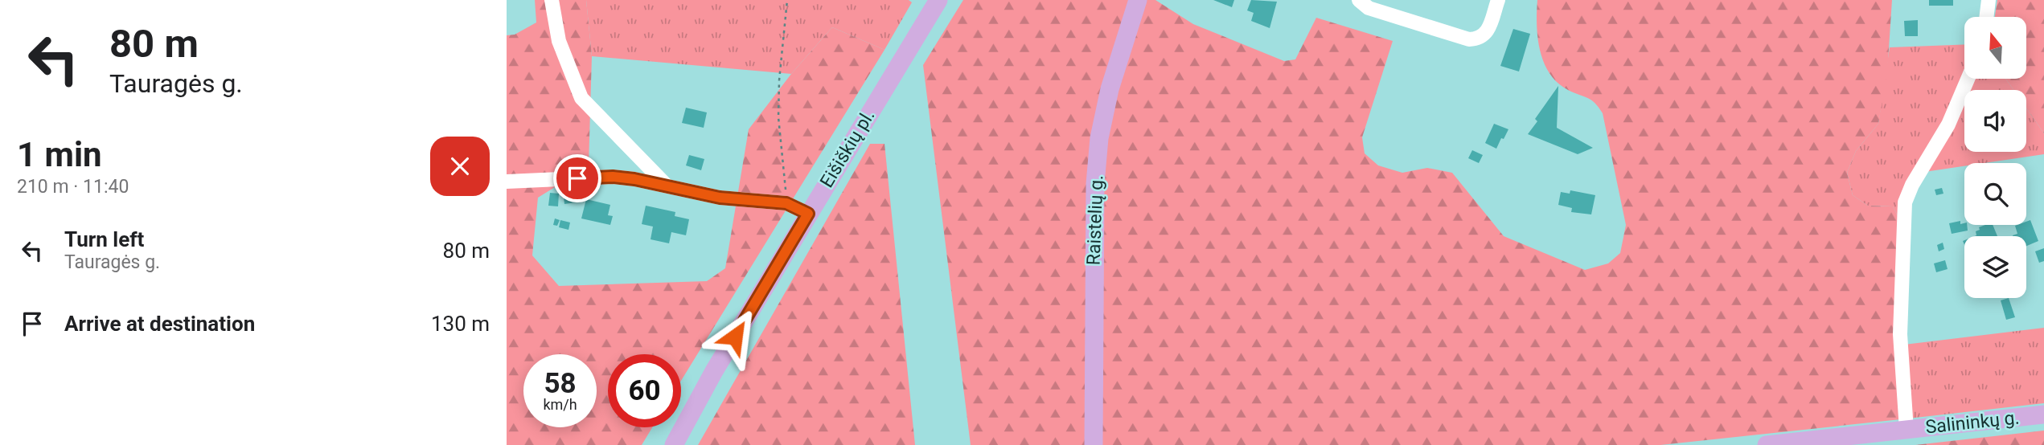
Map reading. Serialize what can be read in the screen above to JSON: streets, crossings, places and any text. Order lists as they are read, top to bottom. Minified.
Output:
{"streets":{"main road":["Eišiškių pl.","Raistelių g.","Salininkų g."]},"north":"top","page":{"turn":["80 m","Tauragės g."],"heading":["1 min","210 m · 11:40"],"list":[{"name":"Turn left","note":"Tauragės g.","value":"80 m"},{"name":"Arrive at destination","value":"130 m"}],"speed":"58 km/h","limit":"60"}}
